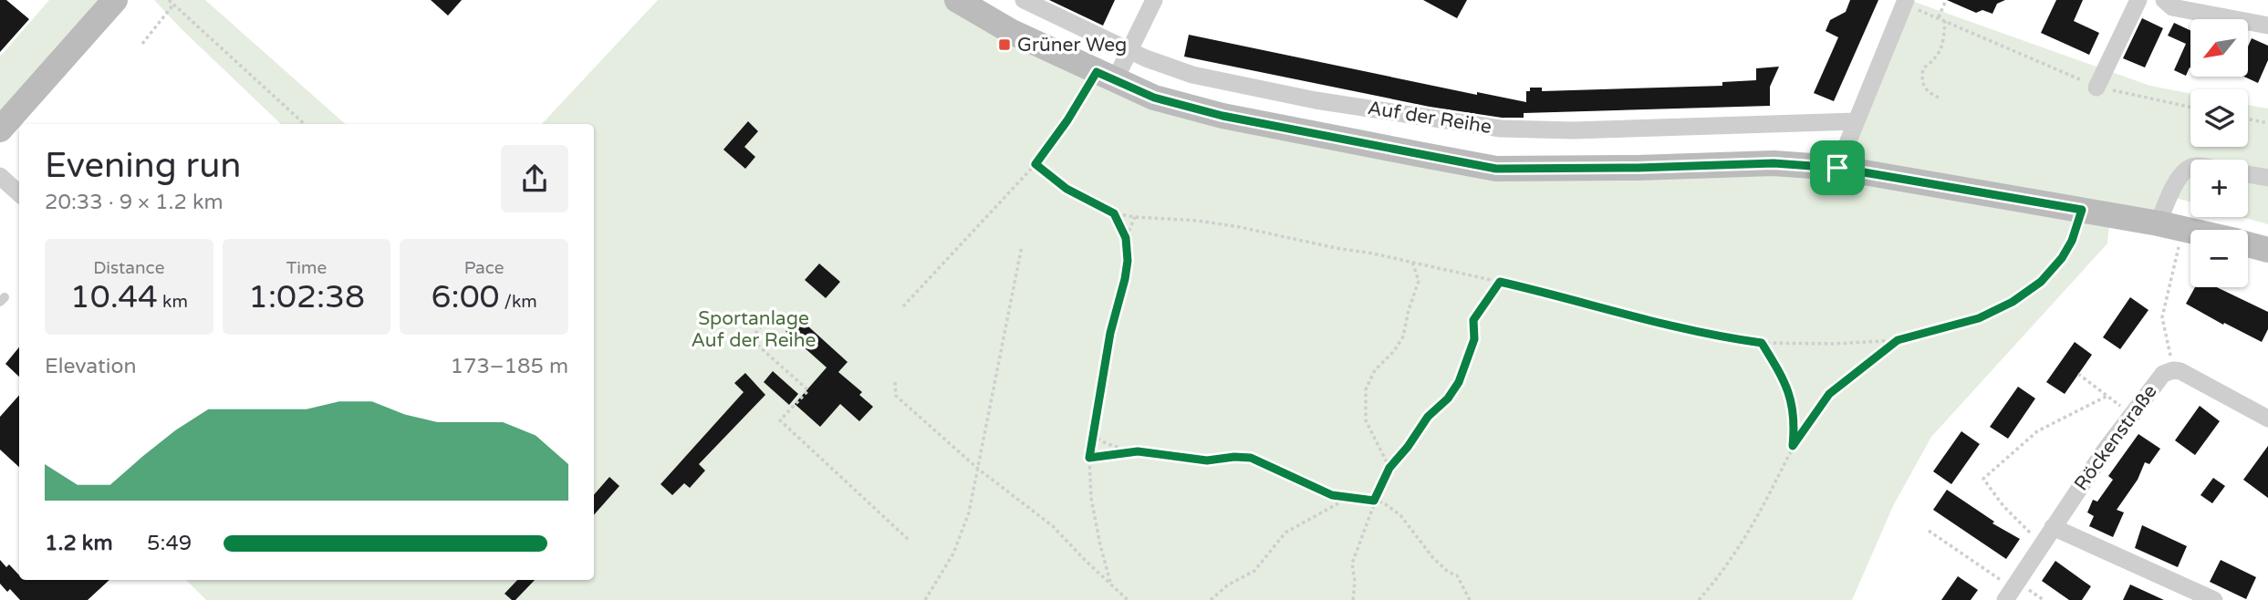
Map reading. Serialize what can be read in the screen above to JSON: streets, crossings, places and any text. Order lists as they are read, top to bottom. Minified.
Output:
{"streets":{"main road":["Auf der Reihe"],"street":["Röckenstraße"]},"parks":["Sportanlage Auf der Reihe"],"places":{"transit":["Grüner Weg"]},"north":"bottom left","page":{"map_buttons":["+","−"],"heading":["Evening run","20:33 · 9 × 1.2 km"],"stats":[["Distance","10.44 km"],["Time","1:02:38"],["Pace","6:00 /km"]],"chart":["Elevation","173–185 m"],"list":[{"name":"1.2 km","note":"5:49"}]}}
